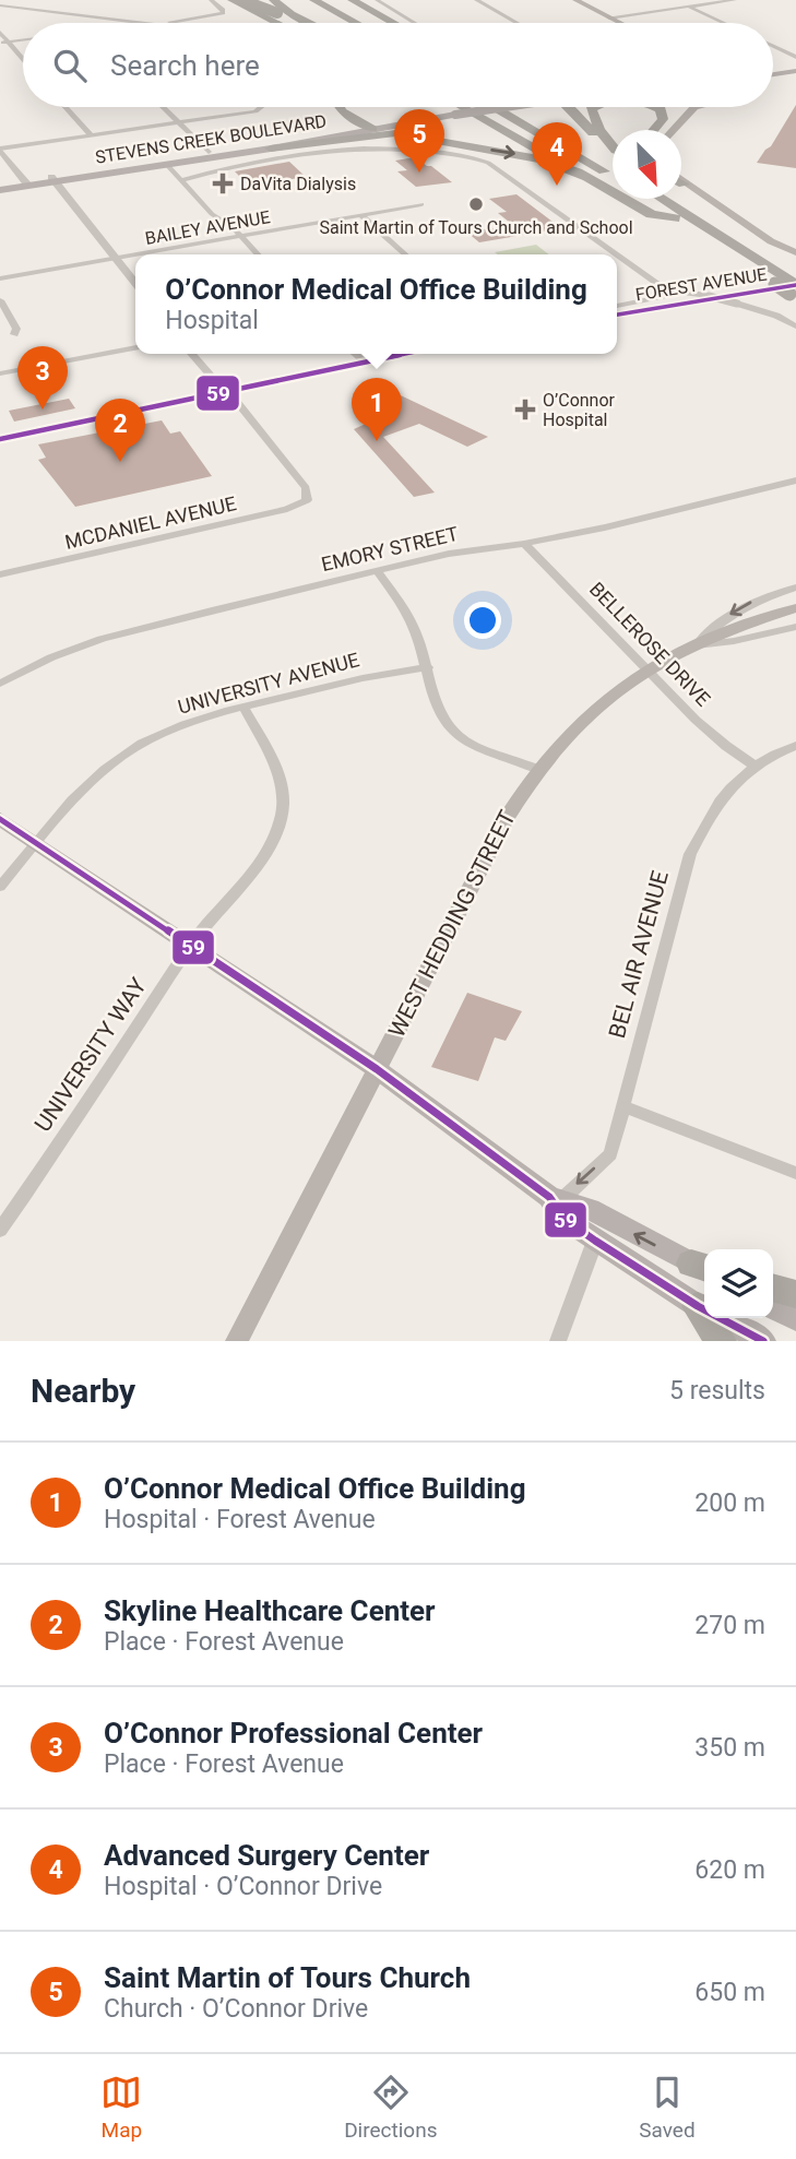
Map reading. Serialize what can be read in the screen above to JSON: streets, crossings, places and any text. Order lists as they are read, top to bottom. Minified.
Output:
{"streets":{"main road":["STEVENS CREEK BOULEVARD","FOREST AVENUE","WEST HEDDING STREET"],"street":["BAILEY AVENUE","MCDANIEL AVENUE","EMORY STREET","BELLEROSE DRIVE","UNIVERSITY AVENUE","BEL AIR AVENUE","UNIVERSITY WAY"]},"crossings":[["EMORY STREET","BELLEROSE DRIVE"],["BELLEROSE DRIVE","WEST HEDDING STREET"],["BELLEROSE DRIVE","BEL AIR AVENUE"],["UNIVERSITY AVENUE","UNIVERSITY WAY"]],"places":{"health":["DaVita Dialysis","O’Connor Hospital"],"other":["Saint Martin of Tours Church and School"]},"lines":["transit line 59"],"north":"bottom right","page":{"search":"Search here","pins":["5","4","3","1","2"],"popup":["O’Connor Medical Office Building","Hospital"],"heading":["Nearby","5 results"],"list":[{"mark":"1","name":"O’Connor Medical Office Building","note":"Hospital · Forest Avenue","value":"200 m"},{"mark":"2","name":"Skyline Healthcare Center","note":"Place · Forest Avenue","value":"270 m"},{"mark":"3","name":"O’Connor Professional Center","note":"Place · Forest Avenue","value":"350 m"},{"mark":"4","name":"Advanced Surgery Center","note":"Hospital · O’Connor Drive","value":"620 m"},{"mark":"5","name":"Saint Martin of Tours Church","note":"Church · O’Connor Drive","value":"650 m"}],"nav":["Map","Directions","Saved"]}}
